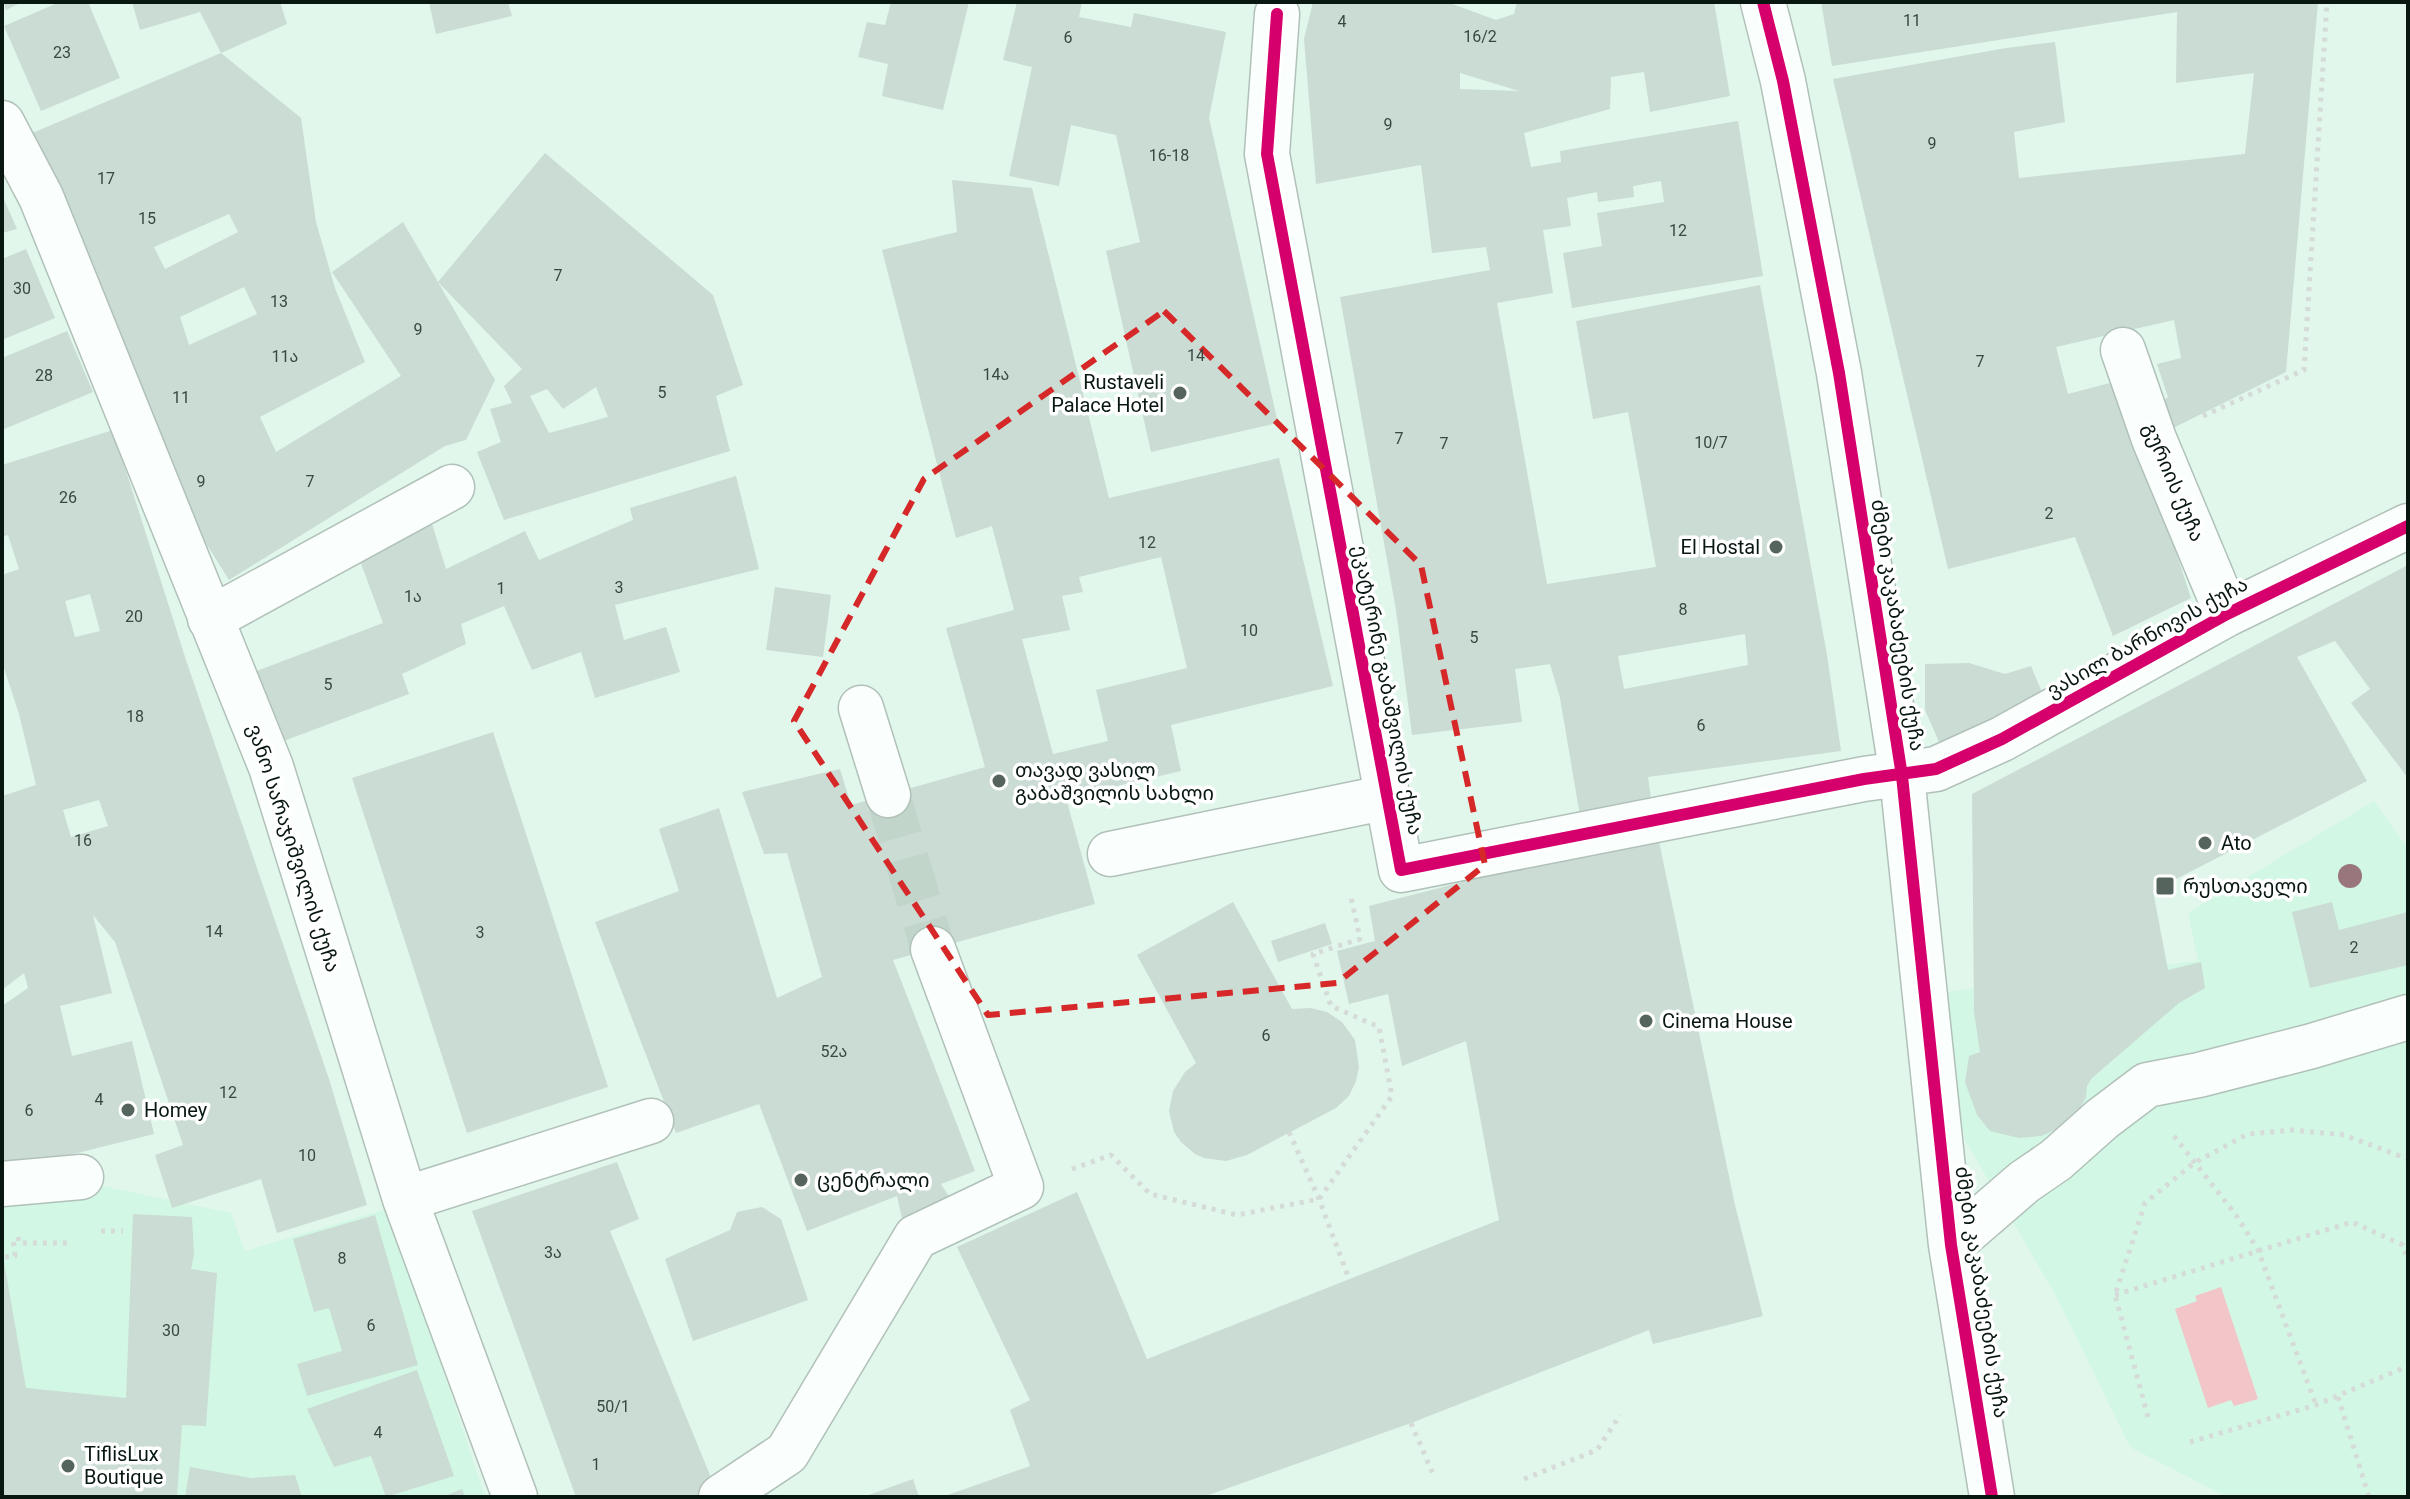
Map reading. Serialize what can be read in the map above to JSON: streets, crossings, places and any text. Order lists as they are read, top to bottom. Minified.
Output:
{"streets":{"street":["გურიის ქუჩა","ძმები კაკაბაძეების ქუჩა","ვასილ ბარნოვის ქუჩა","ეკატერინე გაბაშვილის ქუჩა","ვანო სარაჯიშვილის ქუჩა"]},"crossings":[["გურიის ქუჩა","ვასილ ბარნოვის ქუჩა"],["ძმები კაკაბაძეების ქუჩა","ვასილ ბარნოვის ქუჩა"],["ძმები კაკაბაძეების ქუჩა","ეკატერინე გაბაშვილის ქუჩა"],["ვასილ ბარნოვის ქუჩა","ეკატერინე გაბაშვილის ქუჩა"]],"places":{"other":["Rustaveli Palace Hotel","El Hostal","თავად ვასილ გაბაშვილის სახლი","Ato","Cinema House","Homey","ცენტრალი","TiflisLux Boutique"],"transit":["რუსთაველი"]},"house_numbers":["11","4","16/2","6","23","9","9","16-18","17","15","12","7","30","13","9","14","11ა","7","14ა","28","5","11","7","10/7","7","9","7","26","2","12","3","1","1ა","8","20","10","5","5","18","6","16","14","3","2","6","52ა","12","4","6","10","3ა","8","6","30","50/1","4","1"]}
